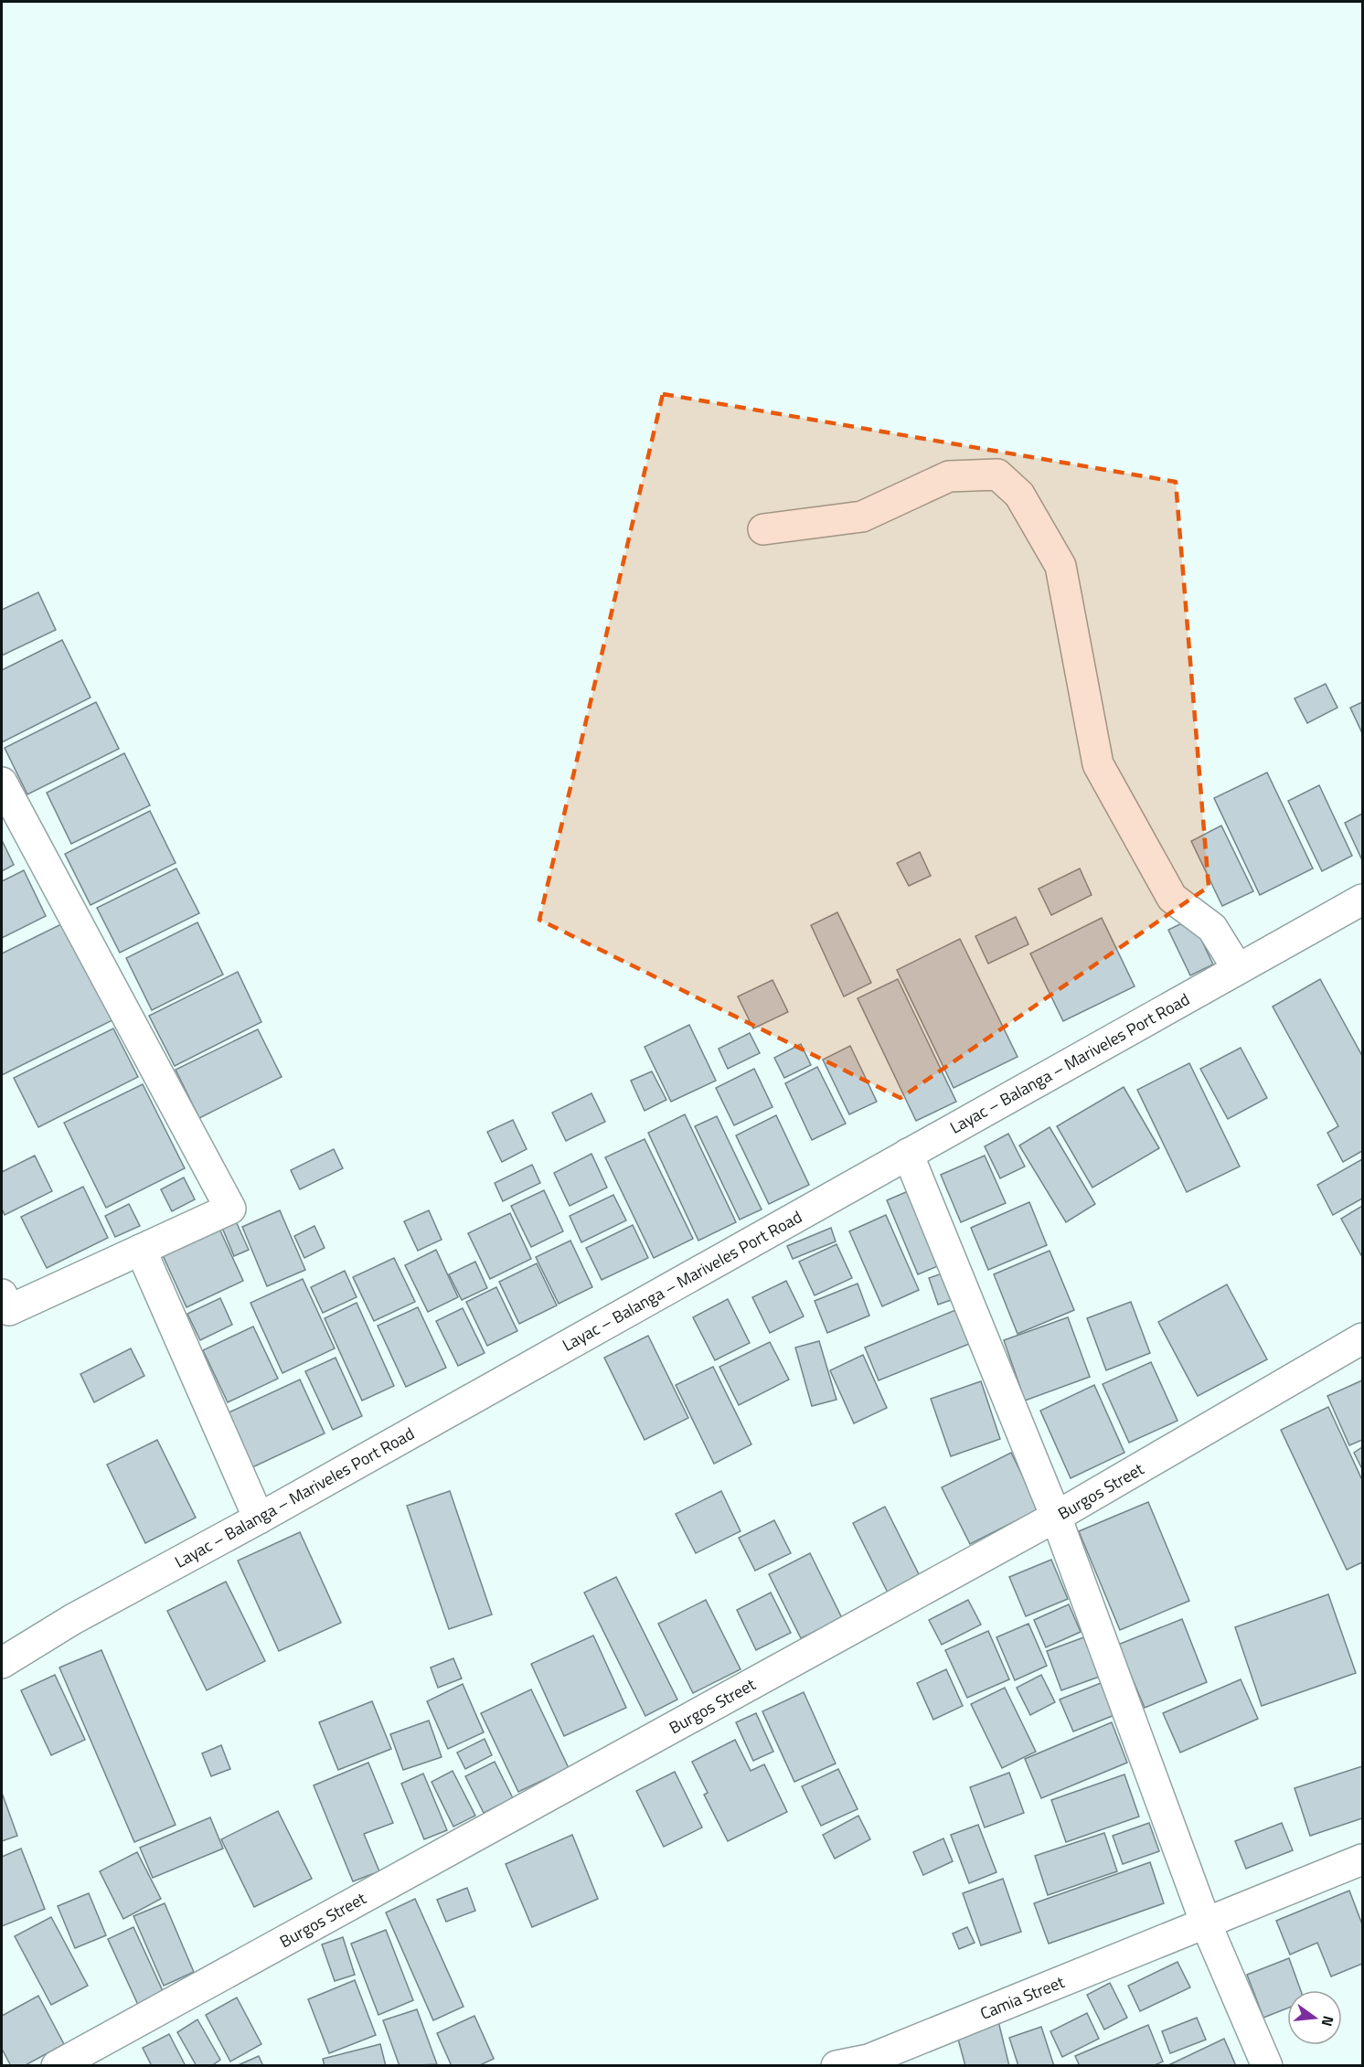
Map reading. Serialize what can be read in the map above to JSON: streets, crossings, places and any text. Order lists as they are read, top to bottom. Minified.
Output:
{"streets":{"street":["Layac – Balanga – Mariveles Port Road","Burgos Street","Camia Street"]},"north":"right"}
